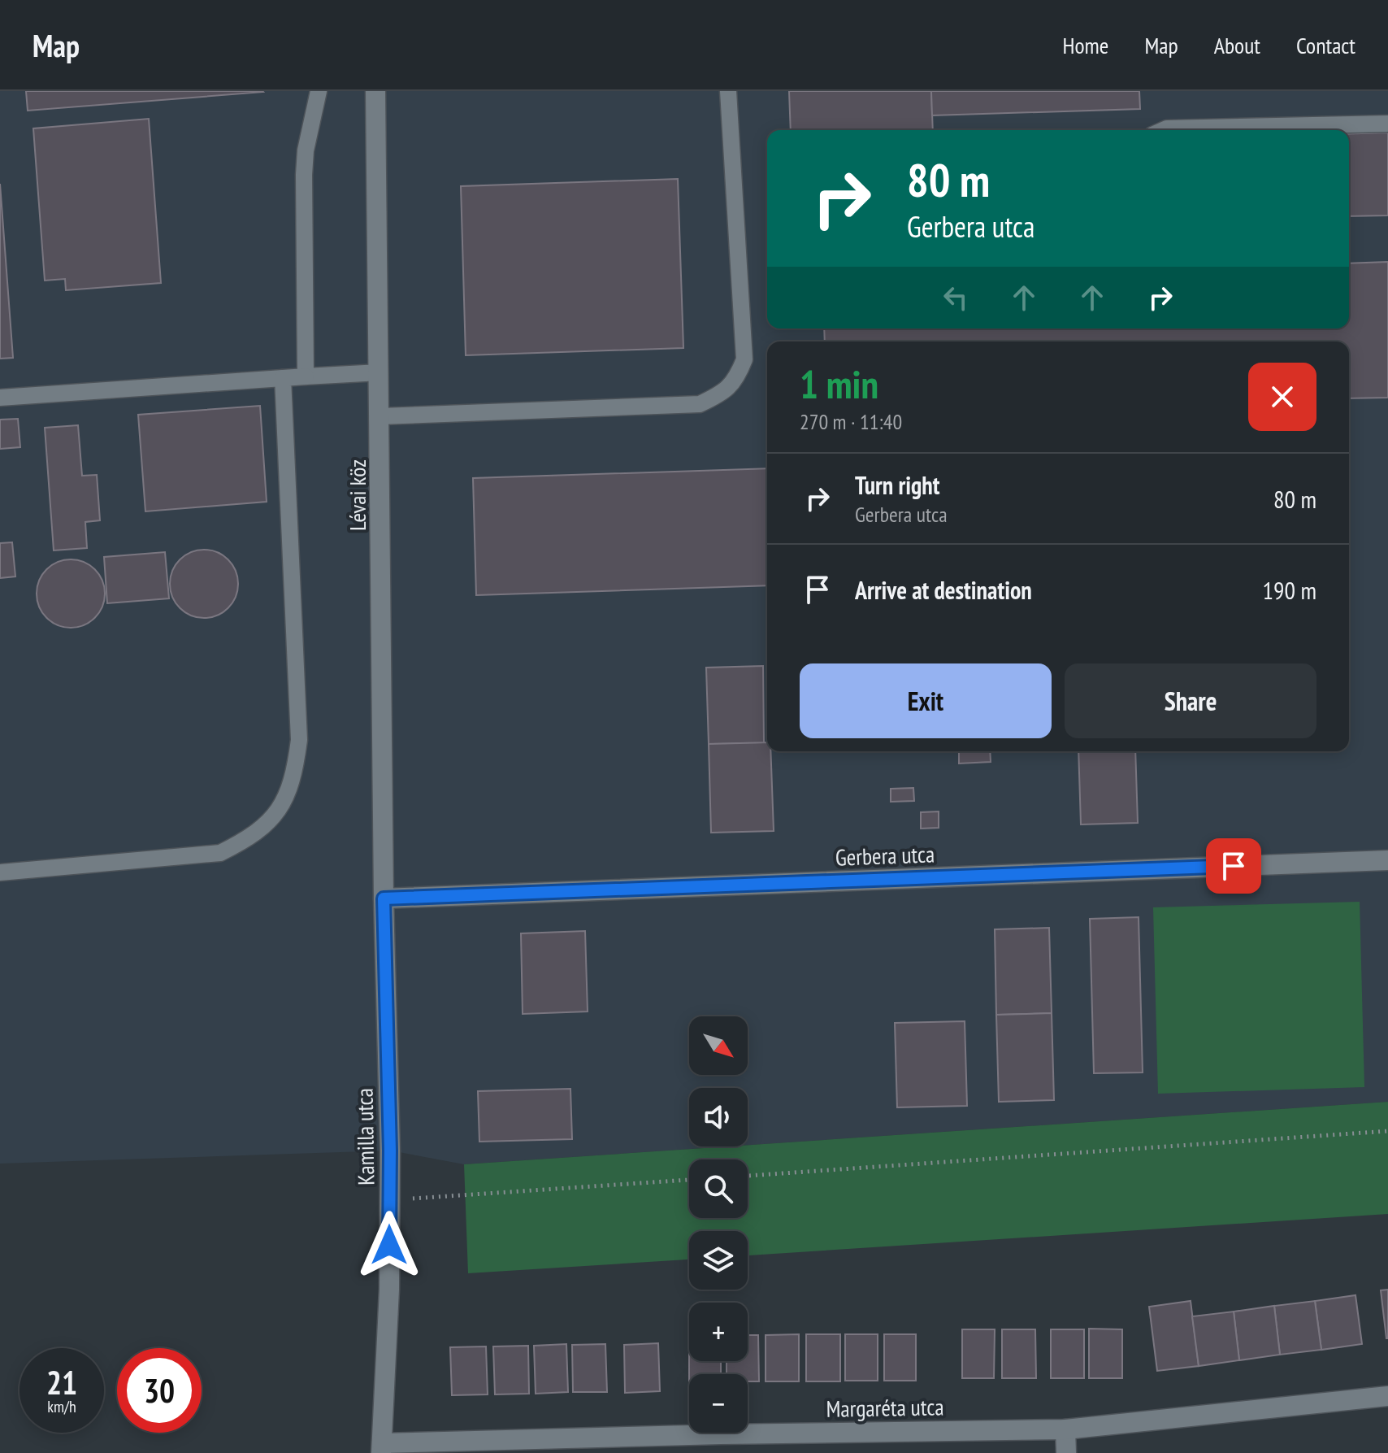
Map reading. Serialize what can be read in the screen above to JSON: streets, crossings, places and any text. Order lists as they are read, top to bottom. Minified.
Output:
{"streets":{"street":["Lévai köz","Gerbera utca","Kamilla utca","Margaréta utca"]},"crossings":[["Lévai köz","Gerbera utca"],["Lévai köz","Kamilla utca"],["Gerbera utca","Kamilla utca"],["Kamilla utca","Margaréta utca"]],"north":"bottom right","page":{"header":"Map","nav":["Home","Map","About","Contact"],"turn":["80 m","Gerbera utca"],"heading":["1 min","270 m · 11:40"],"list":[{"name":"Turn right","note":"Gerbera utca","value":"80 m"},{"name":"Arrive at destination","value":"190 m"}],"buttons":["Exit","Share"],"map_buttons":["+","−"],"speed":"21 km/h","limit":"30"}}
